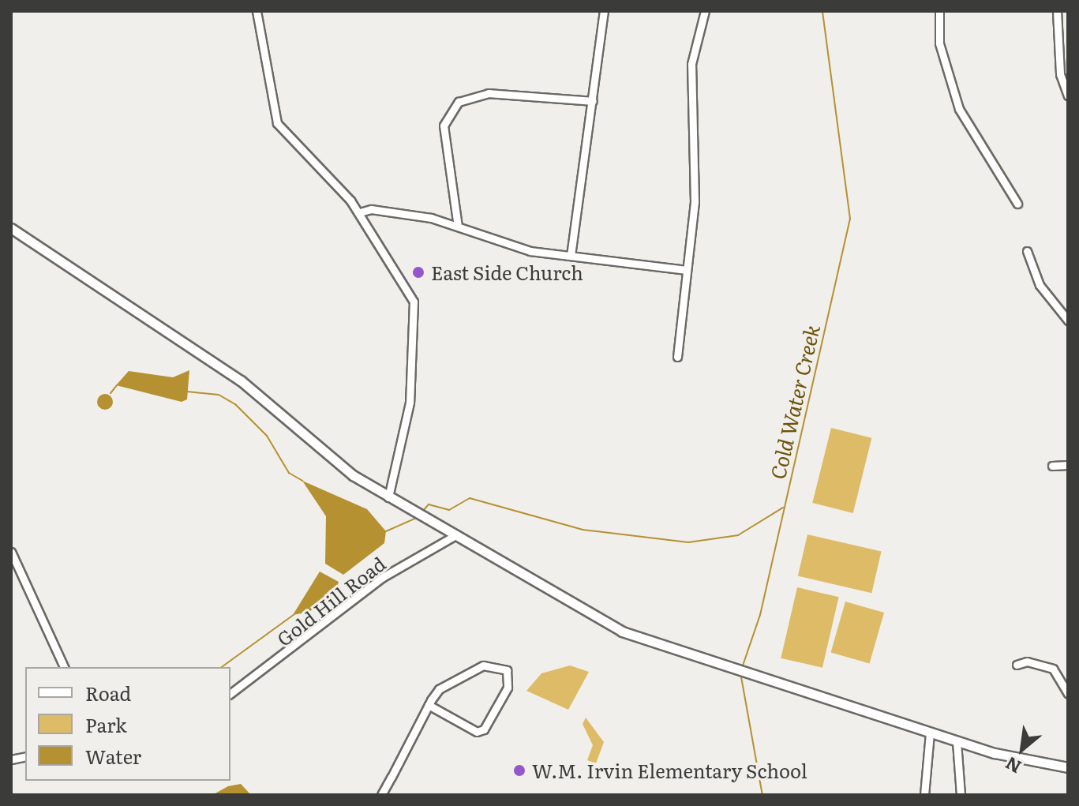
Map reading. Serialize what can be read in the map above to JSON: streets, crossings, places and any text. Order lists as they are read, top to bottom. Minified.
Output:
{"streets":{"street":["Gold Hill Road"]},"water":["Cold Water Creek"],"places":["East Side Church","W.M. Irvin Elementary School"],"legend":["Road","Park","Water"],"north":"bottom left"}
